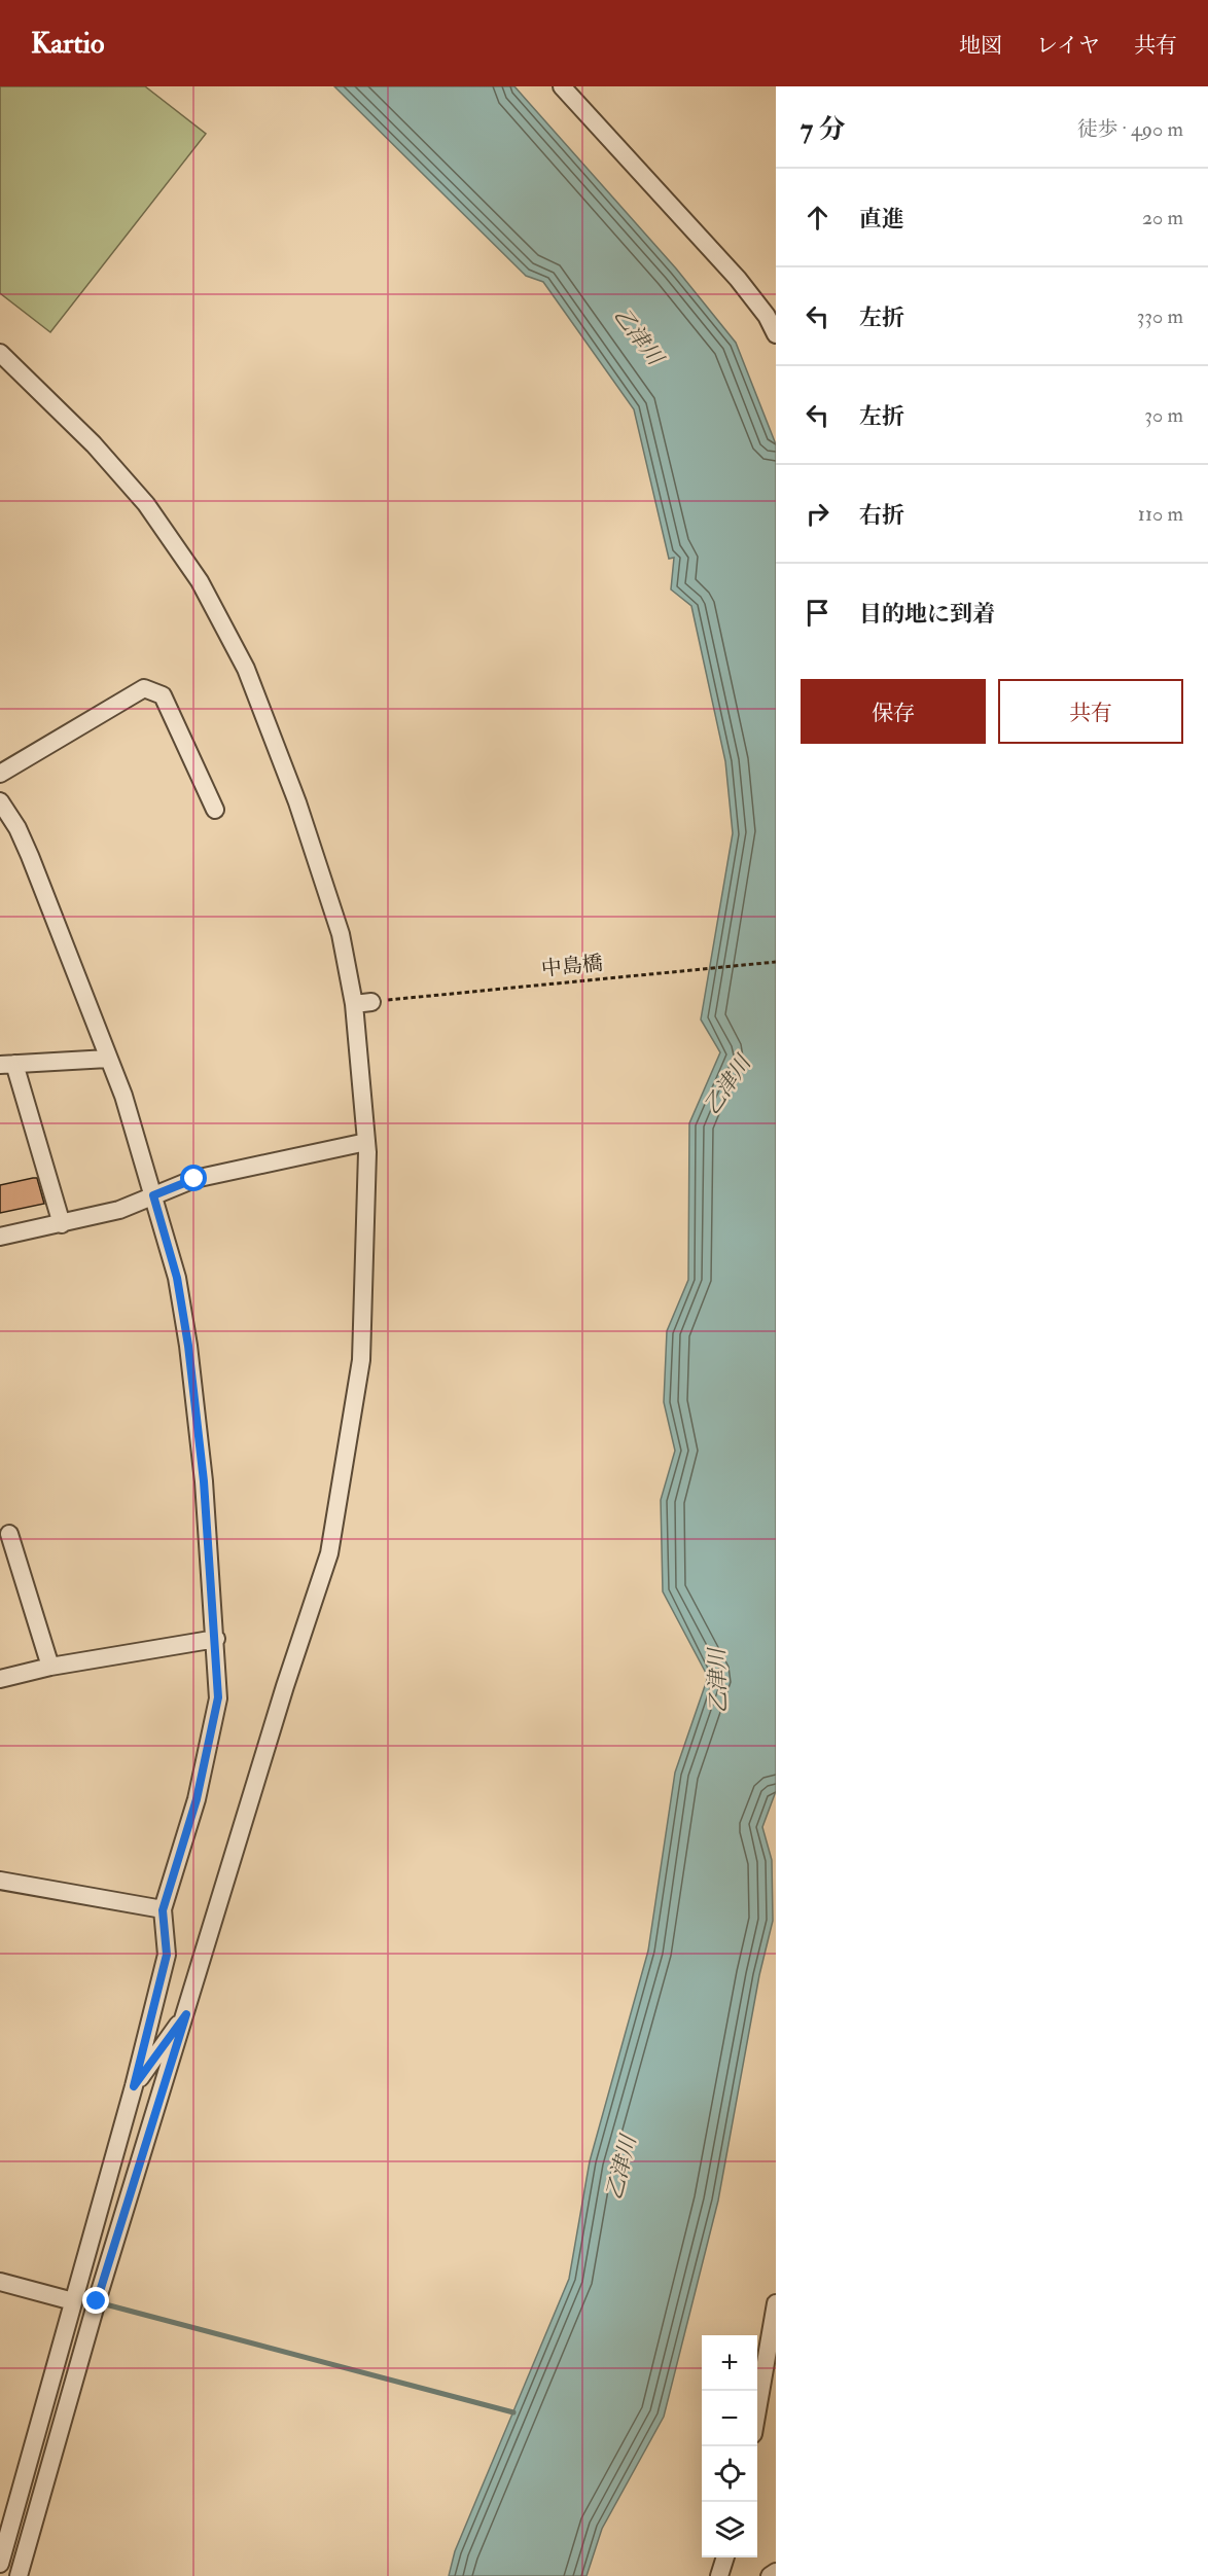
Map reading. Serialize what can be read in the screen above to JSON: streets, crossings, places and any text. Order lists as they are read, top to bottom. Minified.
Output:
{"streets":{"path":["中島橋"]},"water":["乙津川"],"page":{"header":"Kartio","nav":["地図","レイヤ","共有"],"heading":["7 分","徒歩 · 490 m"],"list":[["直進","20 m"],["左折","330 m"],["左折","30 m"],["右折","110 m"],"目的地に到着"],"buttons":["保存","共有"],"map_buttons":["+","−"]}}
